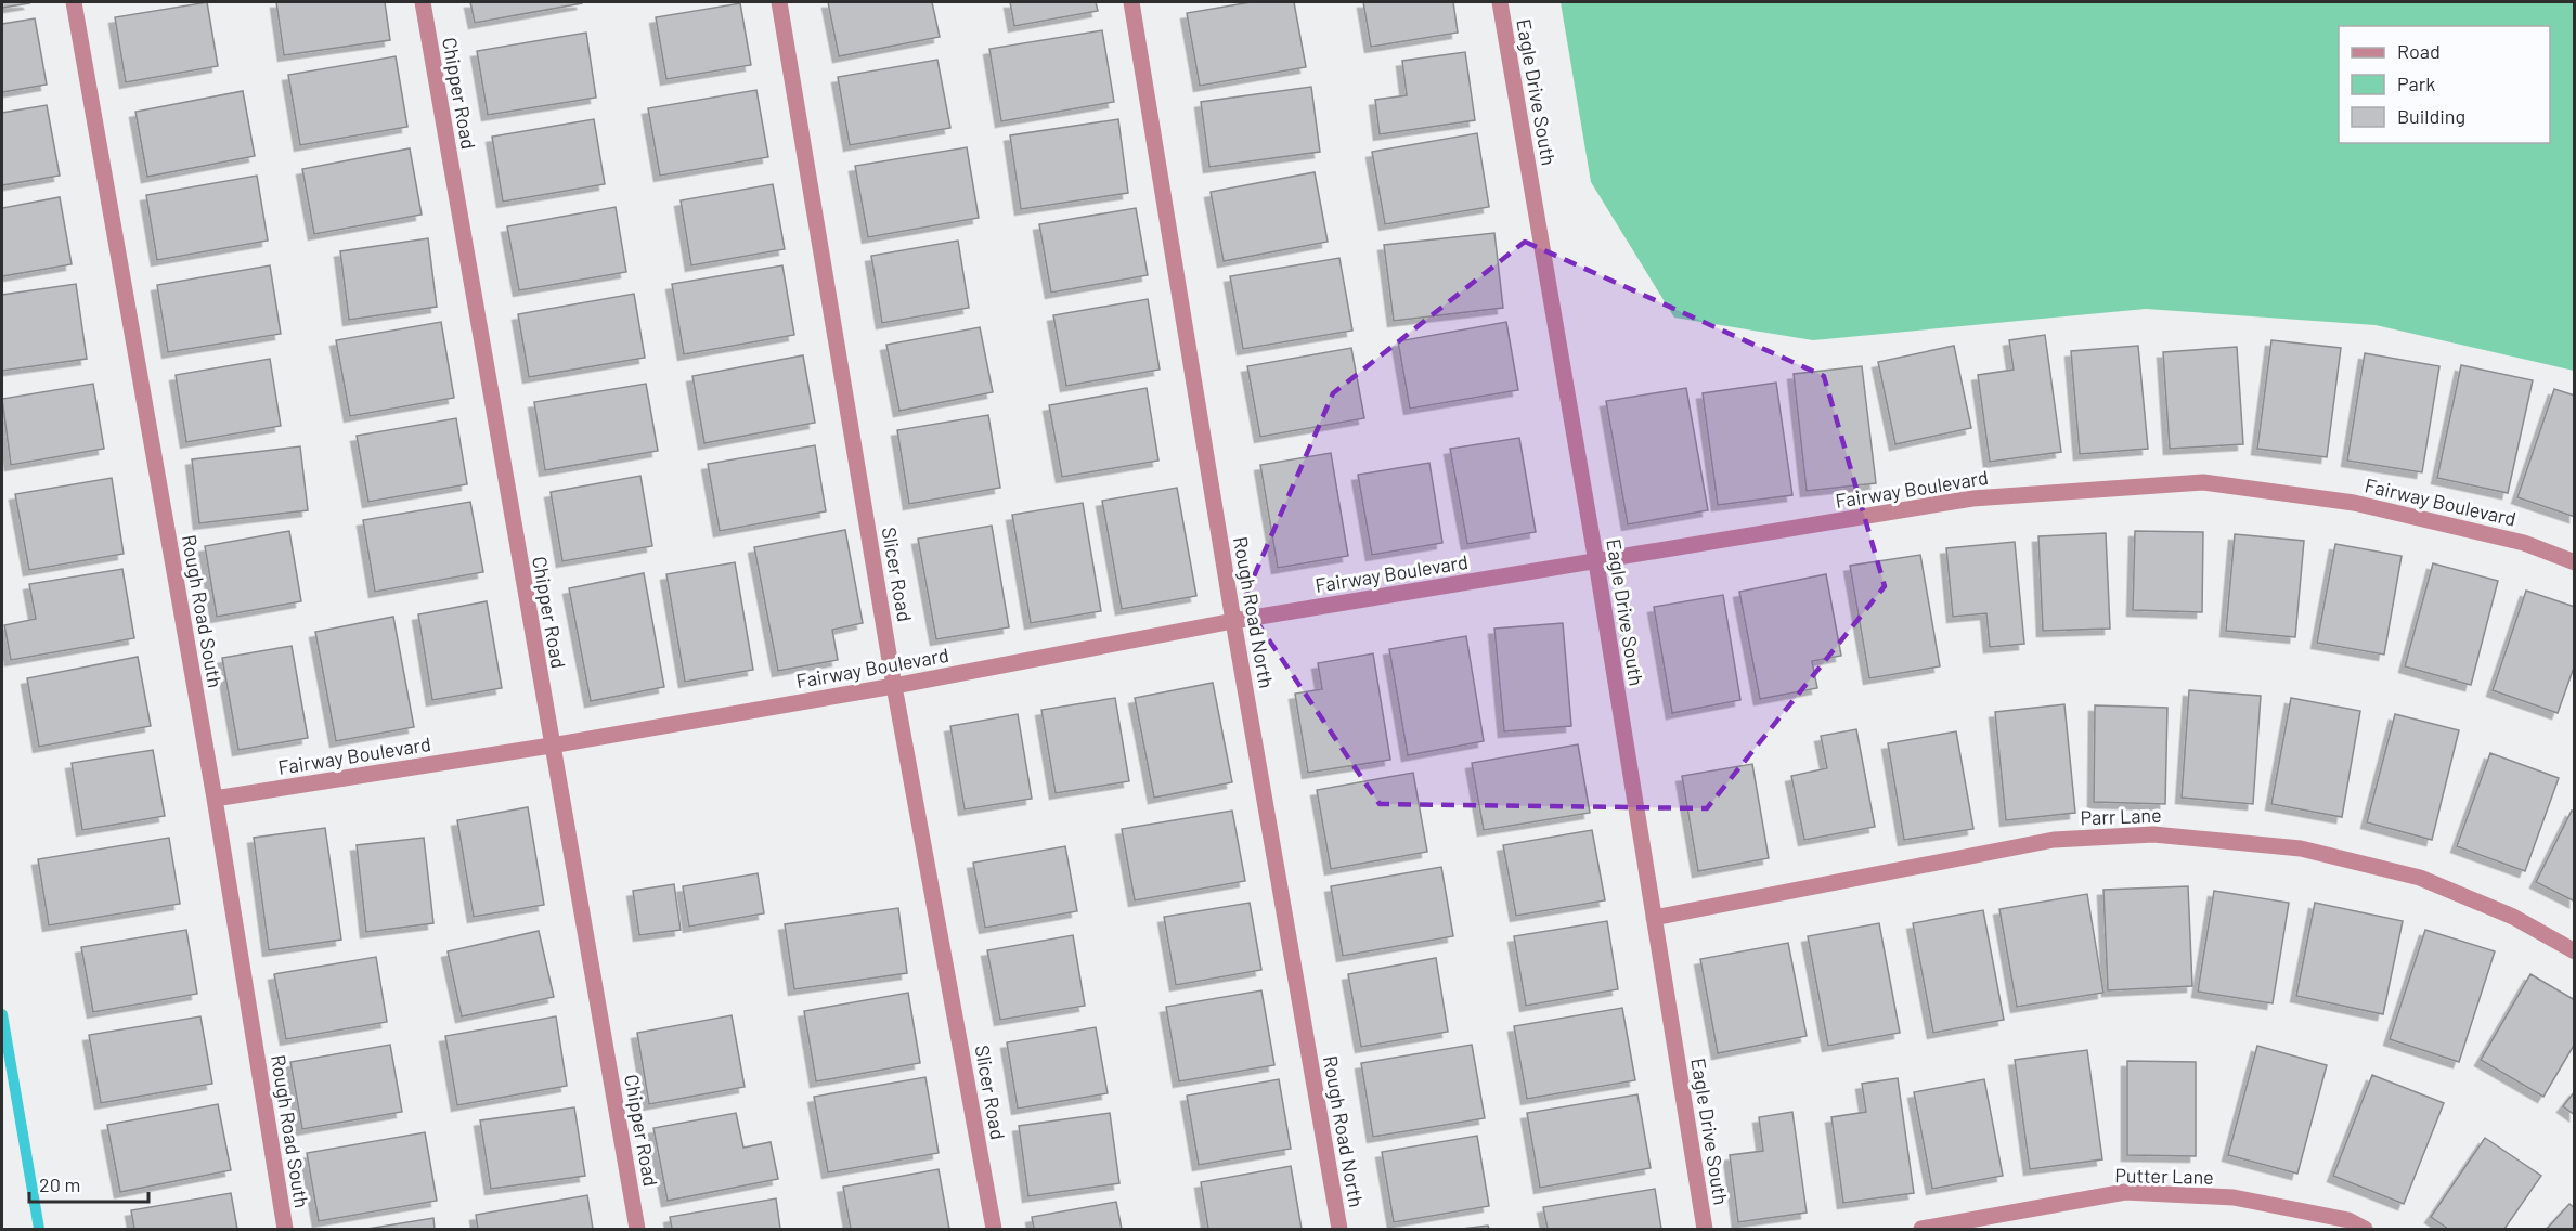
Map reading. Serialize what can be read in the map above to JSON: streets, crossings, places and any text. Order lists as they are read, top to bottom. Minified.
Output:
{"streets":{"street":["Eagle Drive South","Chipper Road","Fairway Boulevard","Slicer Road","Rough Road South","Rough Road North","Parr Lane","Putter Lane"]},"crossings":[["Eagle Drive South","Fairway Boulevard"],["Eagle Drive South","Parr Lane"],["Chipper Road","Fairway Boulevard"],["Fairway Boulevard","Slicer Road"],["Fairway Boulevard","Rough Road South"],["Fairway Boulevard","Rough Road North"]],"legend":["Road","Park","Building"],"scale_bar":"20 m"}
